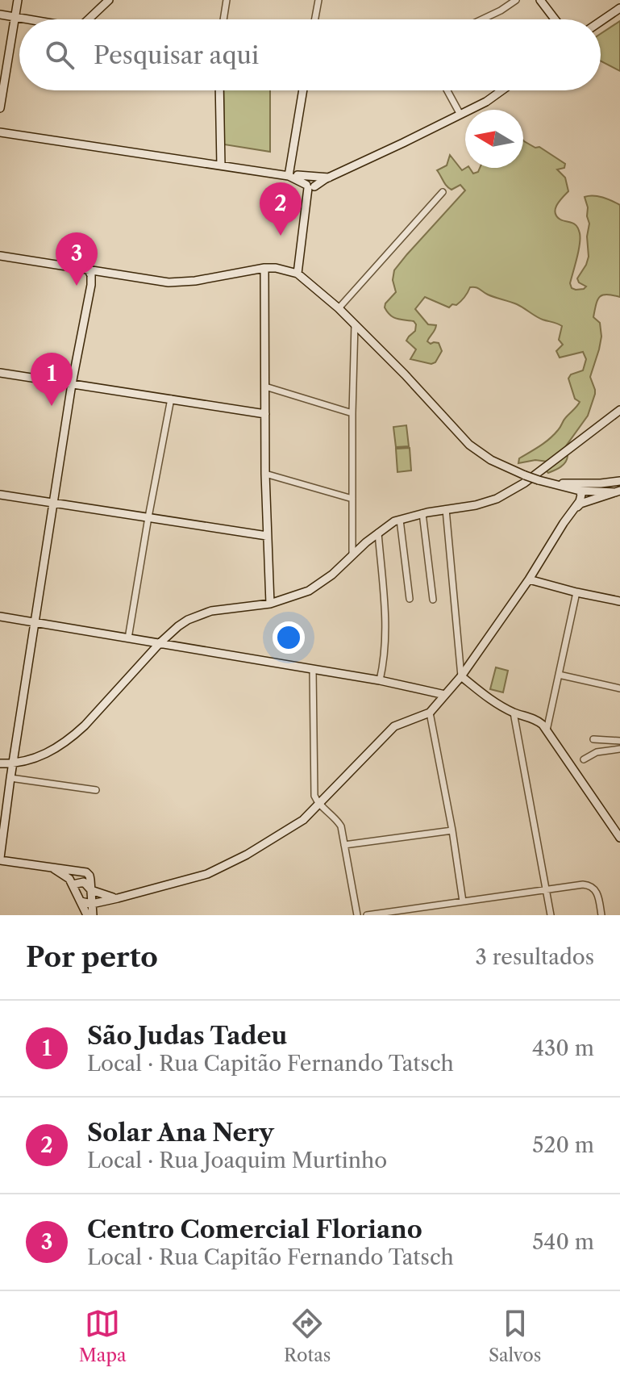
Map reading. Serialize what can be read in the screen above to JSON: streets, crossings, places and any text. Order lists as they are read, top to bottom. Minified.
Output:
{"north":"left","page":{"search":"Pesquisar aqui","pins":["2","3","1"],"heading":["Por perto","3 resultados"],"list":[{"mark":"1","name":"São Judas Tadeu","note":"Local · Rua Capitão Fernando Tatsch","value":"430 m"},{"mark":"2","name":"Solar Ana Nery","note":"Local · Rua Joaquim Murtinho","value":"520 m"},{"mark":"3","name":"Centro Comercial Floriano","note":"Local · Rua Capitão Fernando Tatsch","value":"540 m"}],"nav":["Mapa","Rotas","Salvos"]}}
